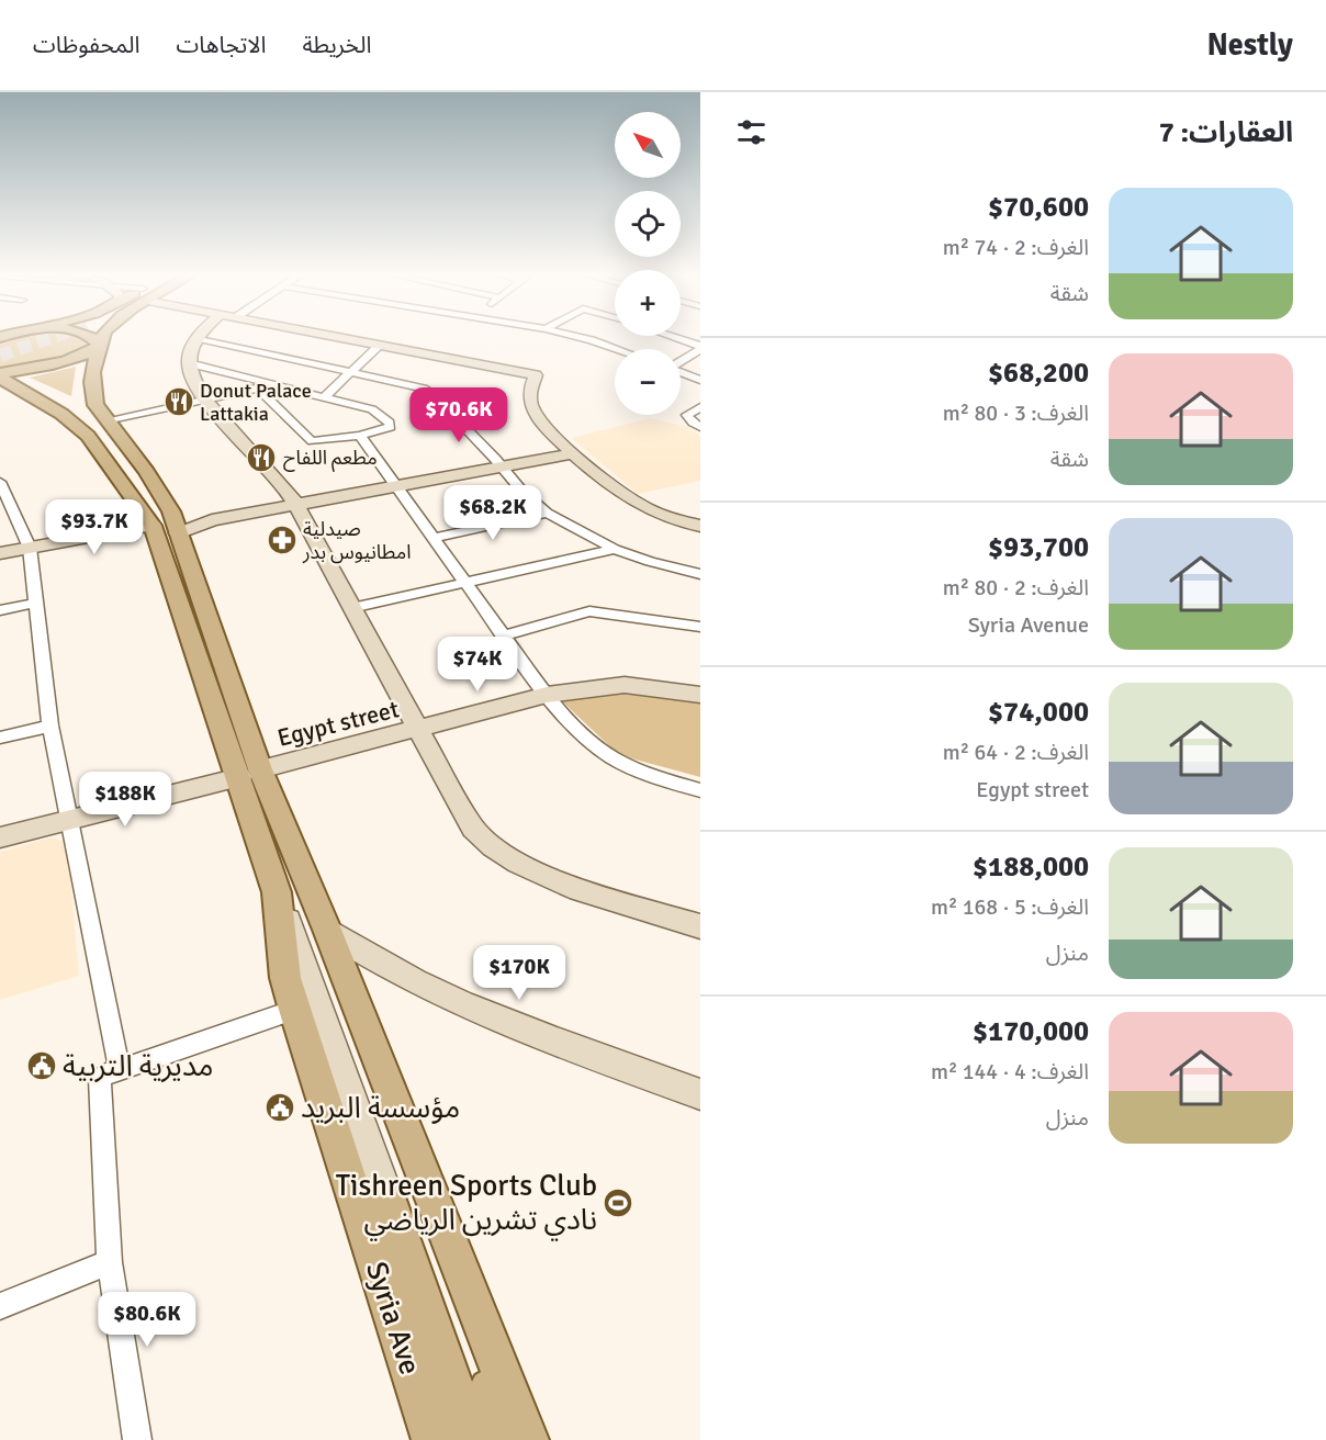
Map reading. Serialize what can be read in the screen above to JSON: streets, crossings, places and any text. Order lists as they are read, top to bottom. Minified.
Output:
{"streets":{"main road":["Syria Ave"],"street":["Egypt street"]},"places":{"restaurant":["Donut Palace Lattakia","مطعم اللفاح"],"pharmacy":["صيدلية امطانيوس بدر"],"public building":["مديرية التربية","مؤسسة البريد"],"sports":["Tishreen Sports Club نادي تشرين الرياضي"]},"north":"top left","page":{"header":"Nestly","nav":["الخريطة","الاتجاهات","المحفوظات"],"heading":"العقارات: 7","map_buttons":["+","−"],"list":[{"name":"$70,600","note":"الغرف: 2 · 74 m² · شقة"},{"name":"$68,200","note":"الغرف: 3 · 80 m² · شقة"},{"name":"$93,700","note":"الغرف: 2 · 80 m² · Syria Avenue"},{"name":"$74,000","note":"الغرف: 2 · 64 m² · Egypt street"},{"name":"$188,000","note":"الغرف: 5 · 168 m² · منزل"},{"name":"$170,000","note":"الغرف: 4 · 144 m² · منزل"}],"price":["$70.6K","$68.2K","$93.7K","$74K","$188K","$170K","$80.6K"]}}
